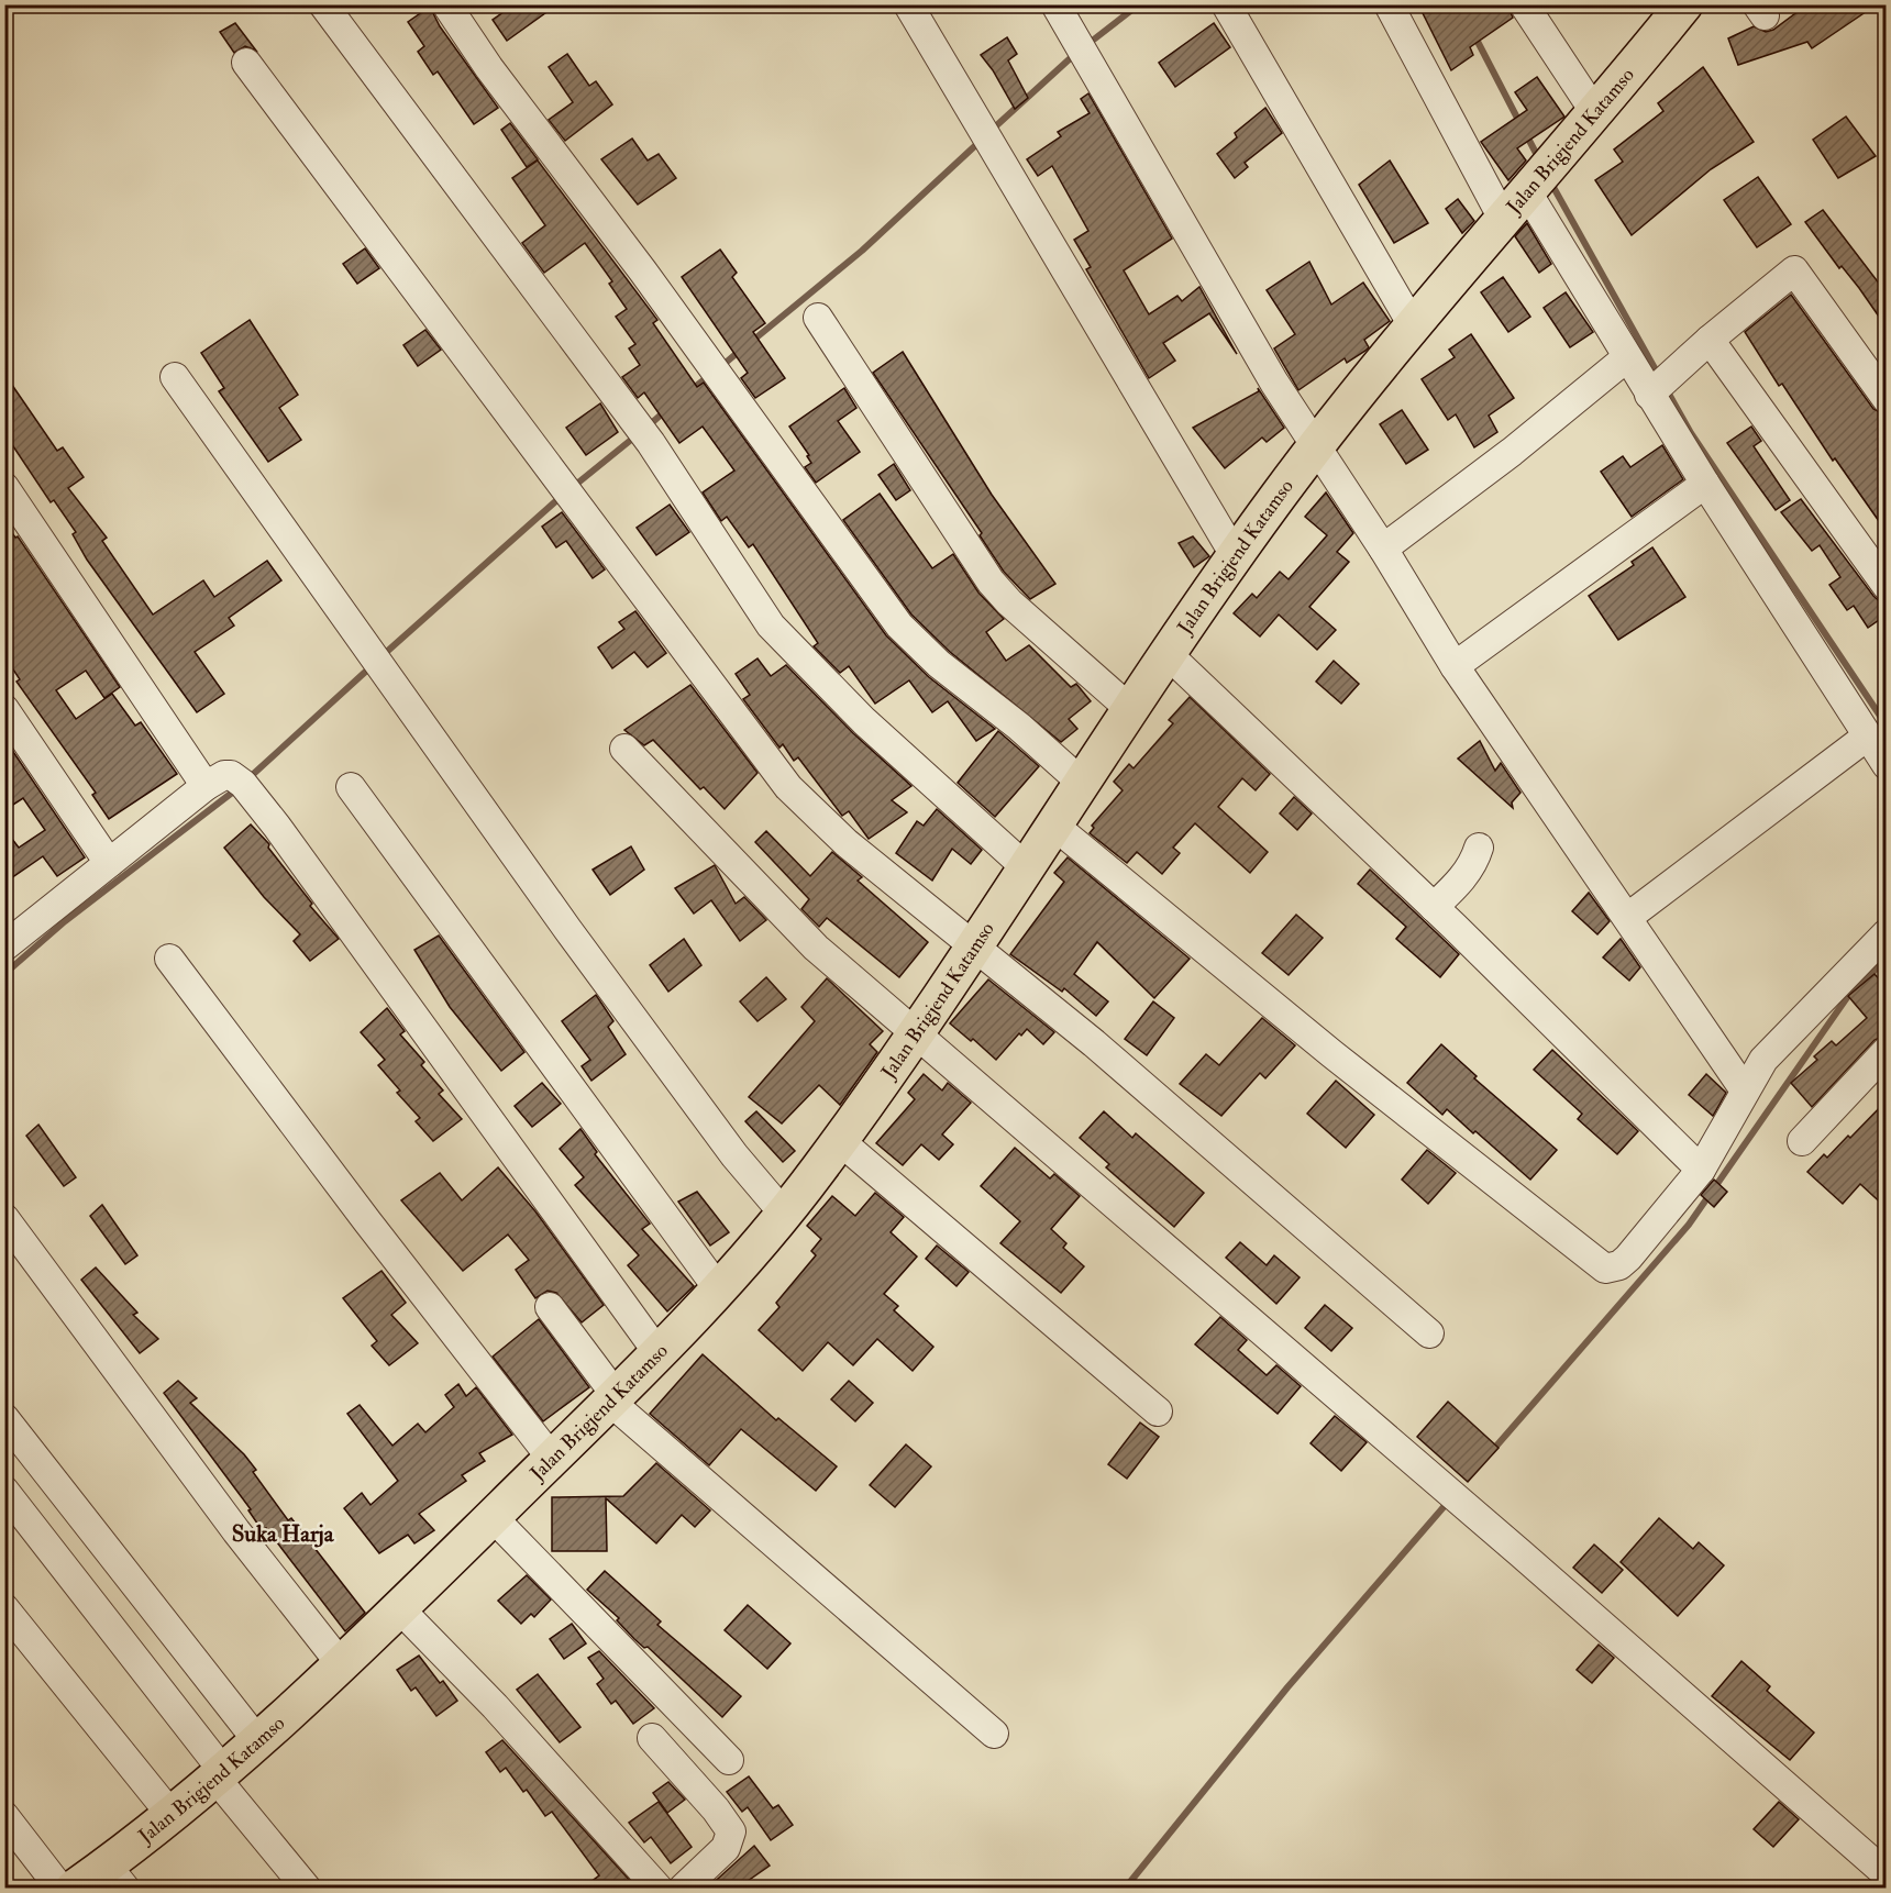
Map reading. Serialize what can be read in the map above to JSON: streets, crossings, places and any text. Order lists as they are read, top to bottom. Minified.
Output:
{"streets":{"highway":["Jalan Brigjend Katamso"]},"districts":["Suka Harja"]}
